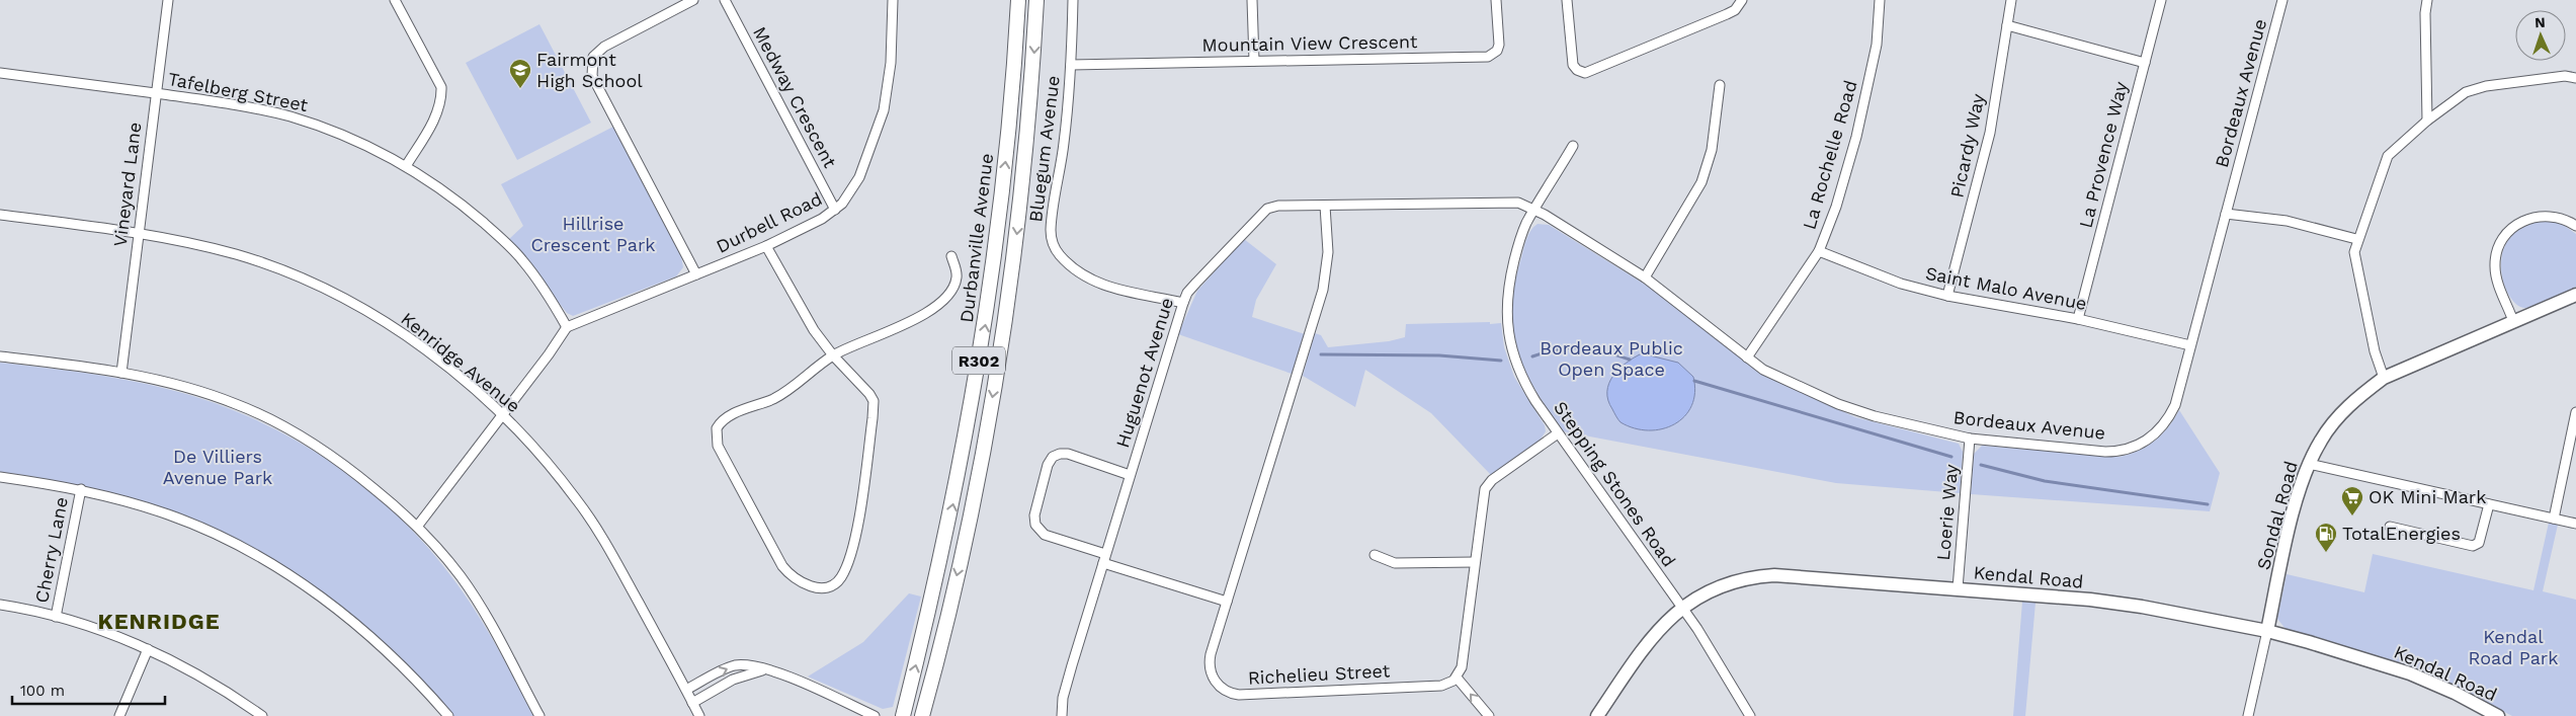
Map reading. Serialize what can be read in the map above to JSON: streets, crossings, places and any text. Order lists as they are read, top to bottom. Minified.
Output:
{"streets":{"main road":["Durbanville Avenue","R302"],"street":["Mountain View Crescent","Tafelberg Street","Bordeaux Avenue","Medway Crescent","Picardy Way","Bluegum Avenue","La Rochelle Road","La Provence Way","Vineyard Lane","Durbell Road","Saint Malo Avenue","Kenridge Avenue","Huguenot Avenue","Stepping Stones Road","Loerie Way","Sondal Road","Cherry Lane","Kendal Road","Richelieu Street"]},"crossings":[["Mountain View Crescent","Bluegum Avenue"],["Tafelberg Street","Vineyard Lane"],["Tafelberg Street","Durbell Road"],["Bordeaux Avenue","La Rochelle Road"],["Bordeaux Avenue","Saint Malo Avenue"],["Bordeaux Avenue","Huguenot Avenue"],["Bordeaux Avenue","Stepping Stones Road"],["Bordeaux Avenue","Loerie Way"],["Medway Crescent","Durbell Road"],["Picardy Way","Saint Malo Avenue"],["Bluegum Avenue","Huguenot Avenue"],["La Rochelle Road","Saint Malo Avenue"],["La Provence Way","Saint Malo Avenue"],["Vineyard Lane","Kenridge Avenue"],["Huguenot Avenue","Stepping Stones Road"],["Huguenot Avenue","Richelieu Street"],["Stepping Stones Road","Kendal Road"],["Loerie Way","Kendal Road"],["Sondal Road","Kendal Road"]],"districts":["KENRIDGE"],"parks":["Hillrise Crescent Park","Bordeaux Public Open Space","De Villiers Avenue Park","Kendal Road Park"],"places":{"school or university":["Fairmont High School"],"supermarket":["OK Mini Mark"],"fuel station":["TotalEnergies"]},"scale_bar":"100 m","north":"top"}
